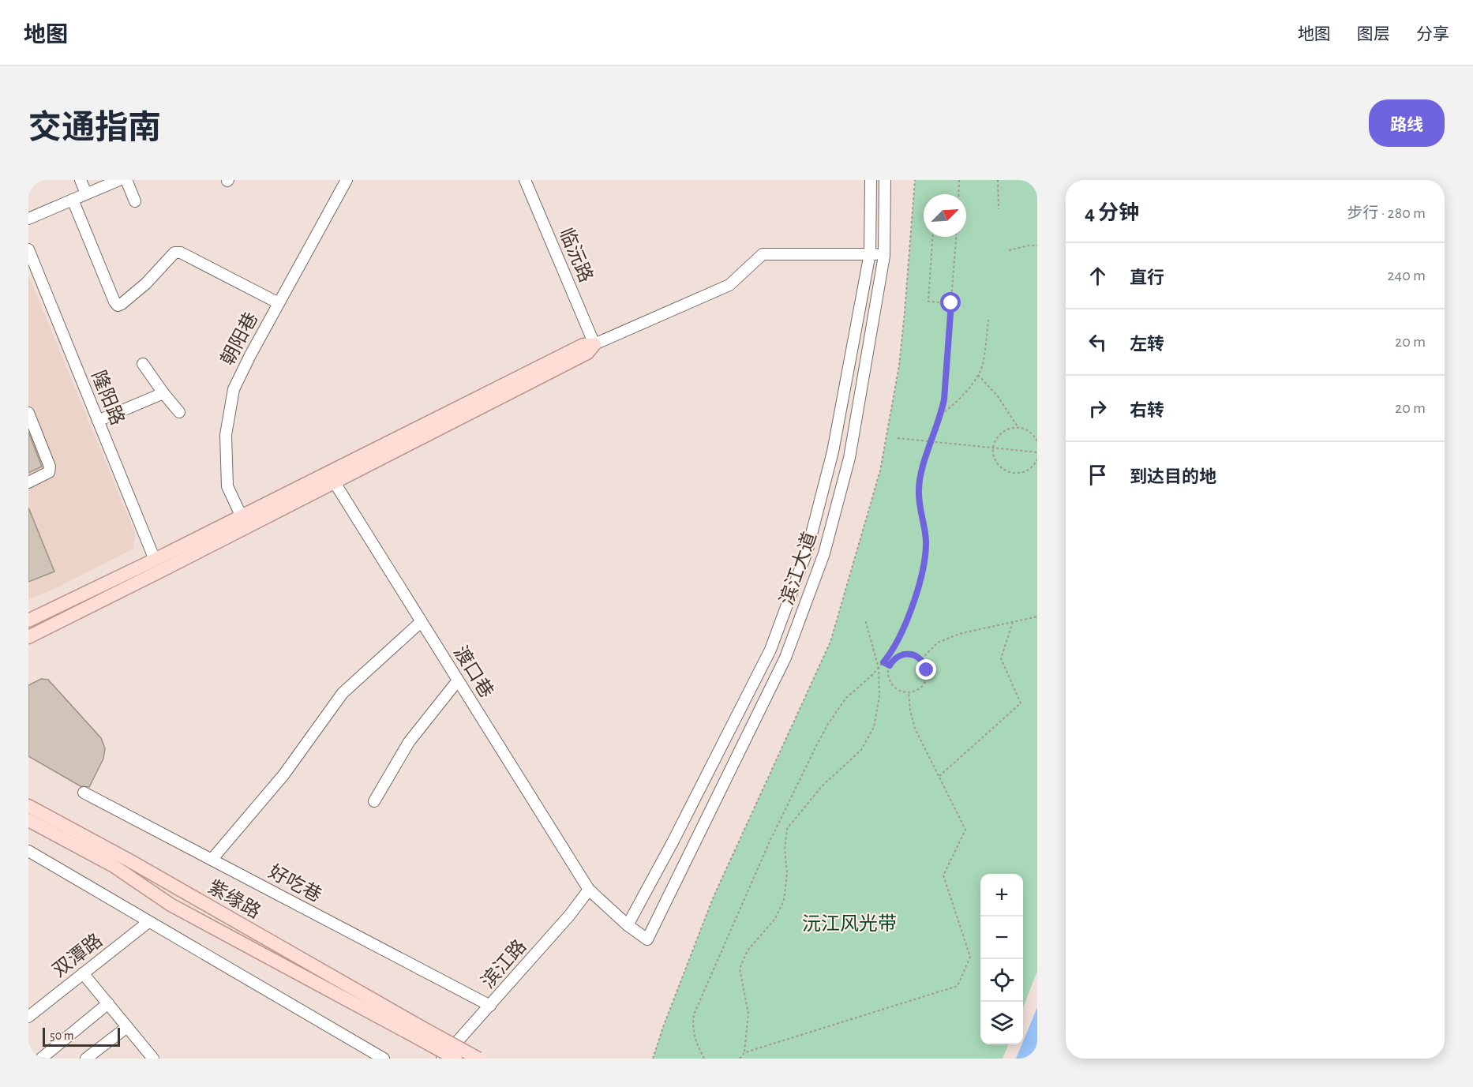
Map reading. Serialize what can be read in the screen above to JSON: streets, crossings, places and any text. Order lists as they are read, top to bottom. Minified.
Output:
{"streets":{"main road":["紫缘路"],"street":["临沅路","朝阳巷","隆阳路","滨江大道","渡口巷","好吃巷","双潭路","滨江路"]},"crossings":[["滨江大道","渡口巷"],["渡口巷","滨江路"],["好吃巷","滨江路"]],"parks":["沅江风光带"],"scale_bar":"50 m","north":"top right","page":{"header":"地图","nav":["地图","图层","分享"],"title":"交通指南","buttons":"路线","heading":["4 分钟","步行 · 280 m"],"list":[["直行","240 m"],["左转","20 m"],["右转","20 m"],"到达目的地"],"map_buttons":["+","−"],"scale":"50 m"}}
